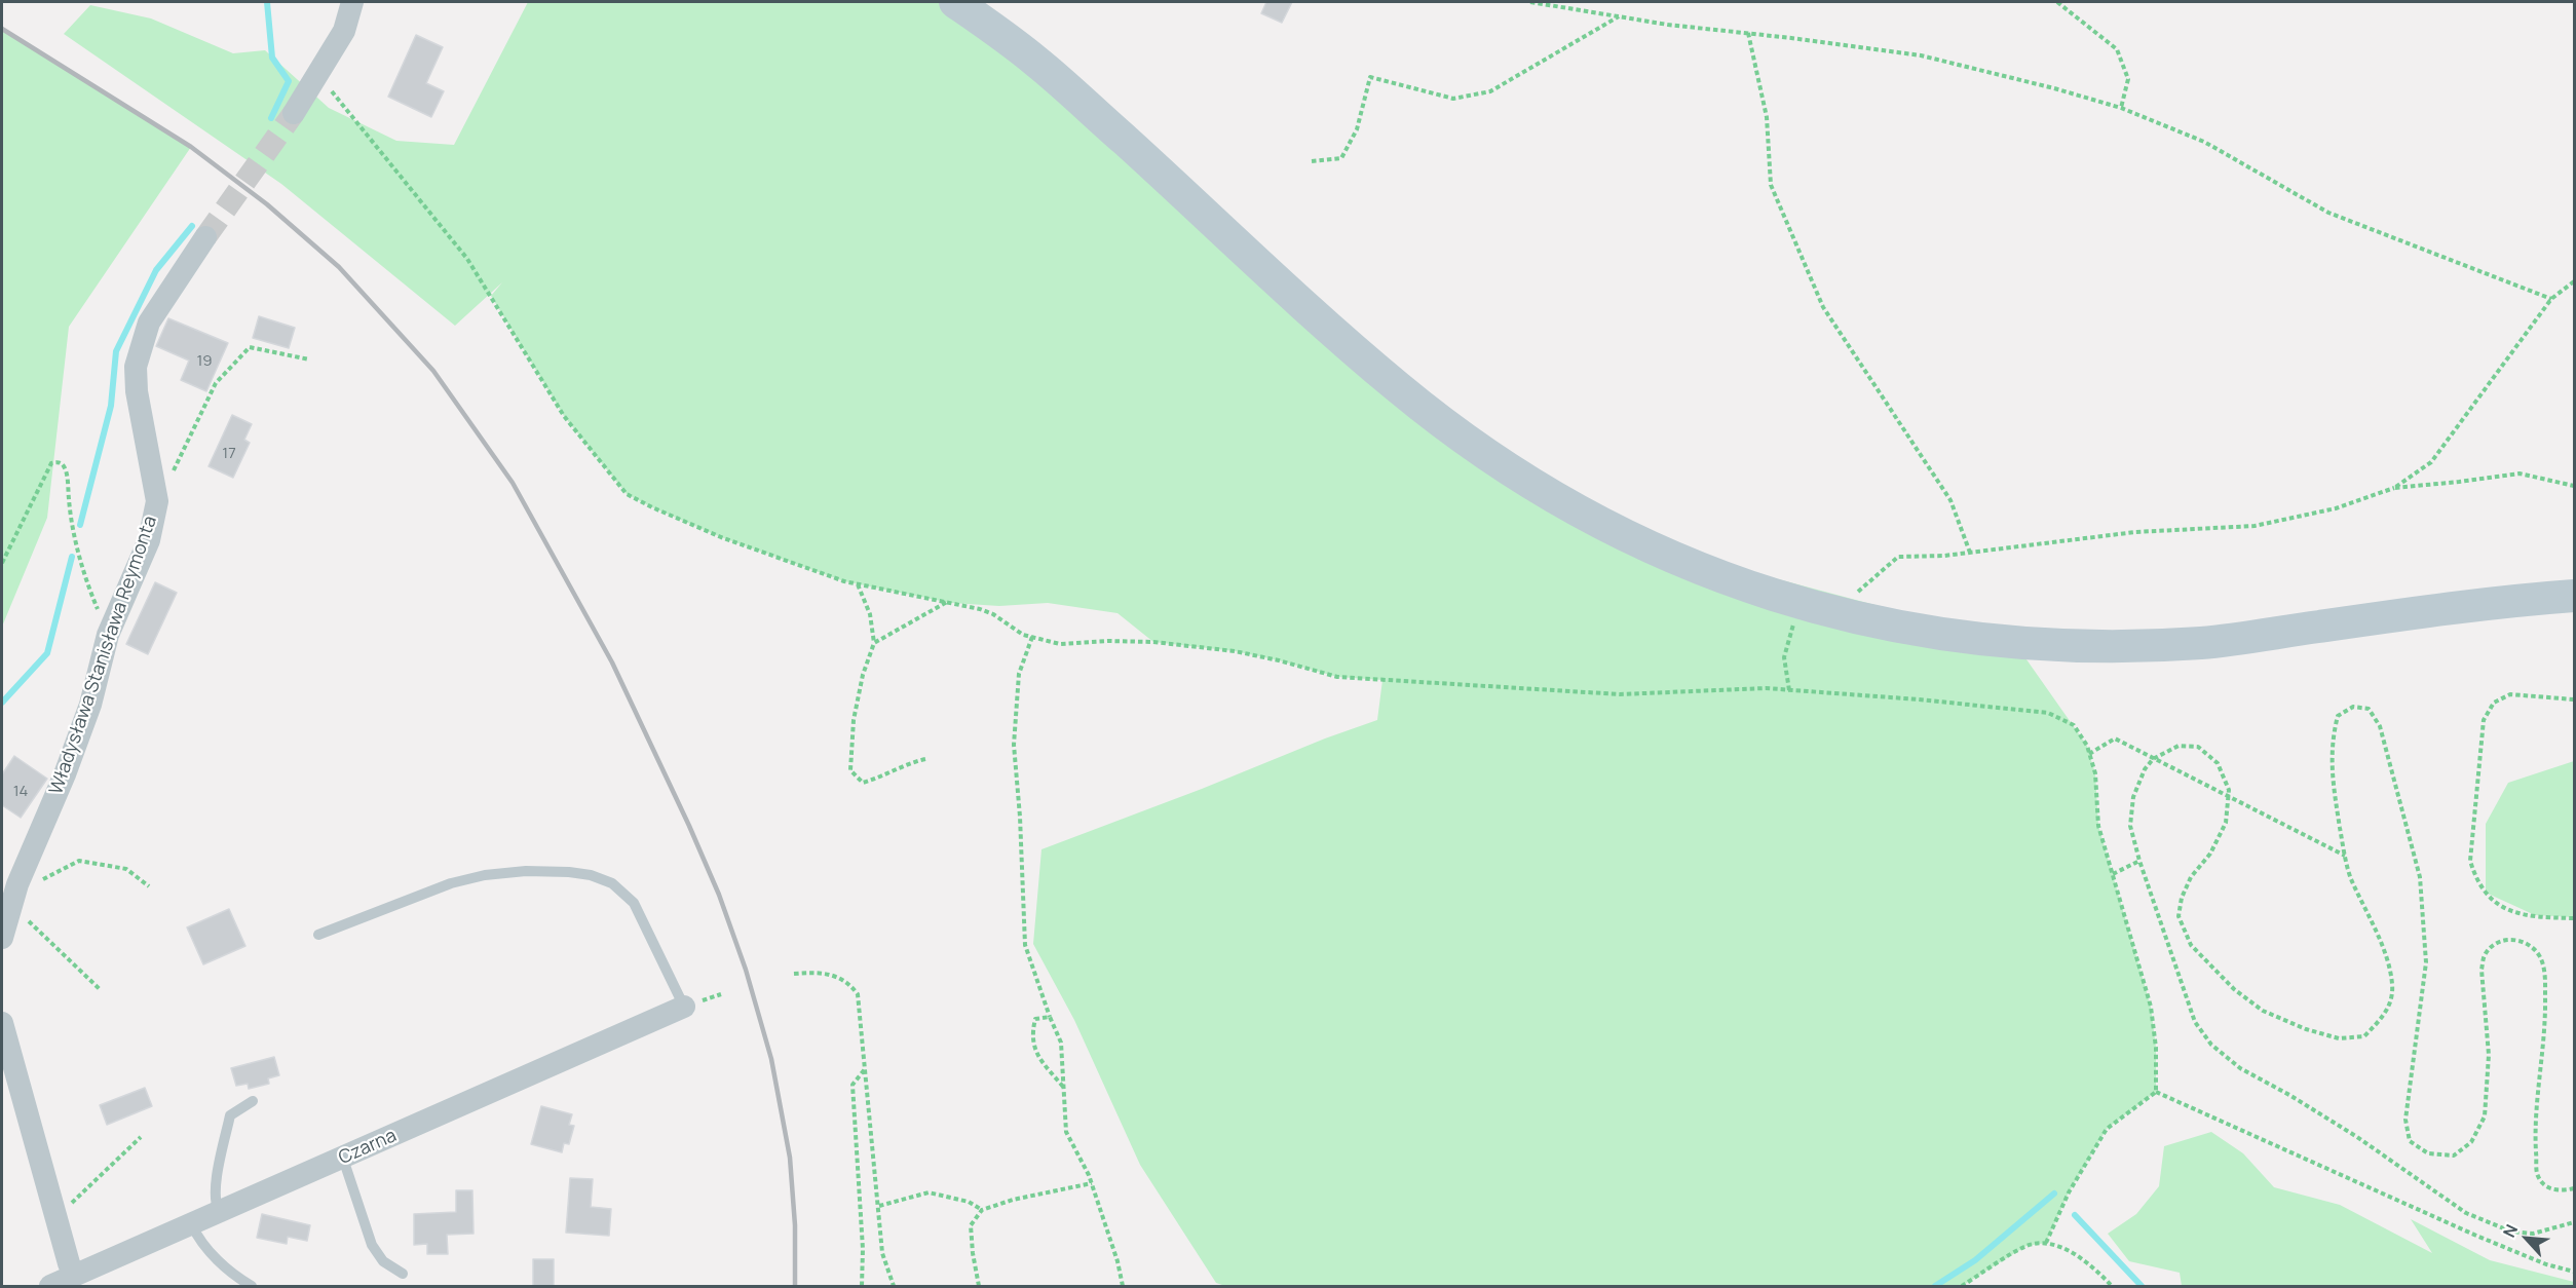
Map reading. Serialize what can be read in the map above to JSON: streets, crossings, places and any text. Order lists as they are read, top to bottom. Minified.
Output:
{"streets":{"street":["Władysława Stanisława Reymonta","Czarna"]},"house_numbers":["19","17","14"],"north":"top left"}
